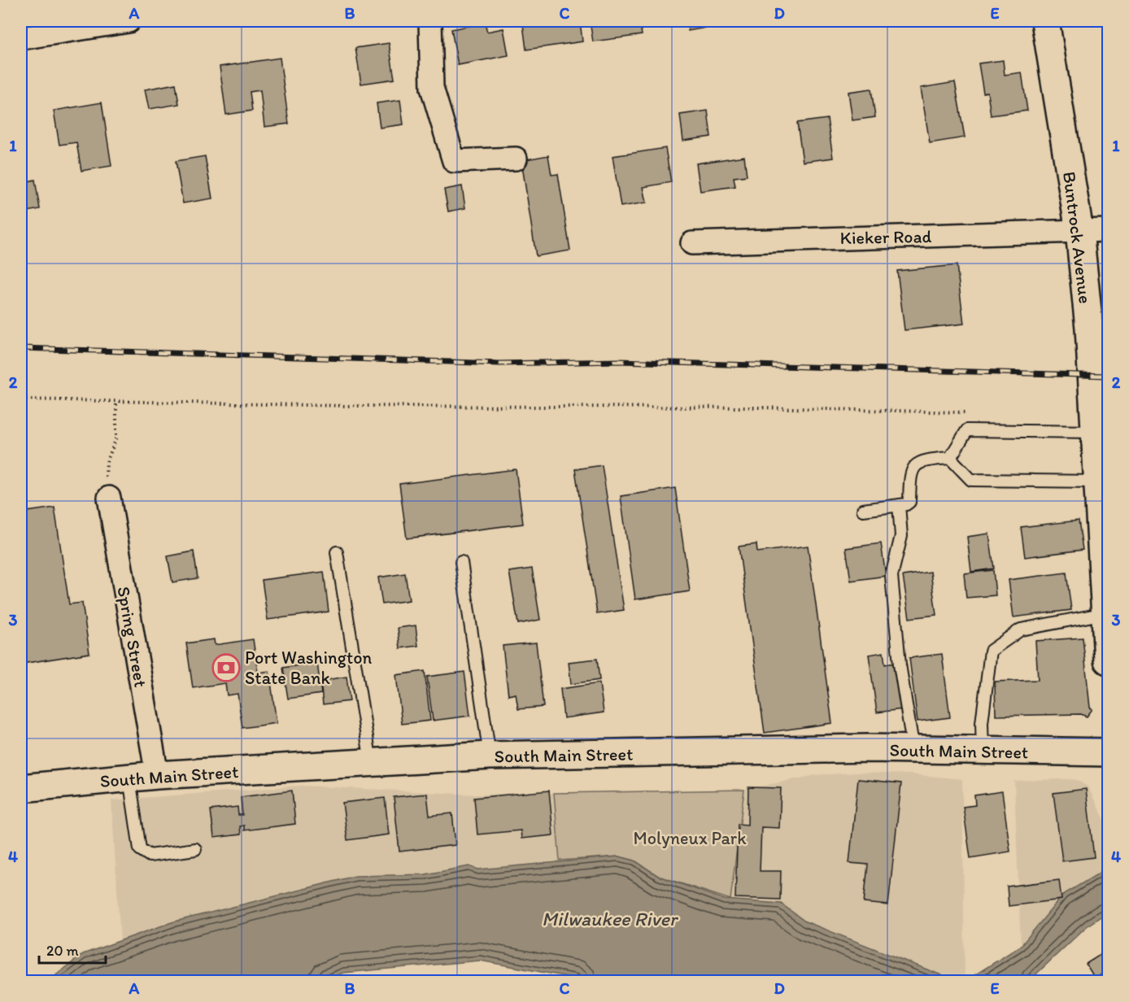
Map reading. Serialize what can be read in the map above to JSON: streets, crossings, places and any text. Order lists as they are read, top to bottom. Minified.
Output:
{"streets":{"main road":["Buntrock Avenue","South Main Street"],"street":["Kieker Road","Spring Street"]},"crossings":[["Kieker Road","Buntrock Avenue"],["Spring Street","South Main Street"]],"water":["Milwaukee River"],"parks":["Molyneux Park"],"places":{"bank":["Port Washington State Bank"]},"scale_bar":"20 m","grid":{"columns":["A","B","C","D","E"],"rows":["1","2","3","4"]}}
